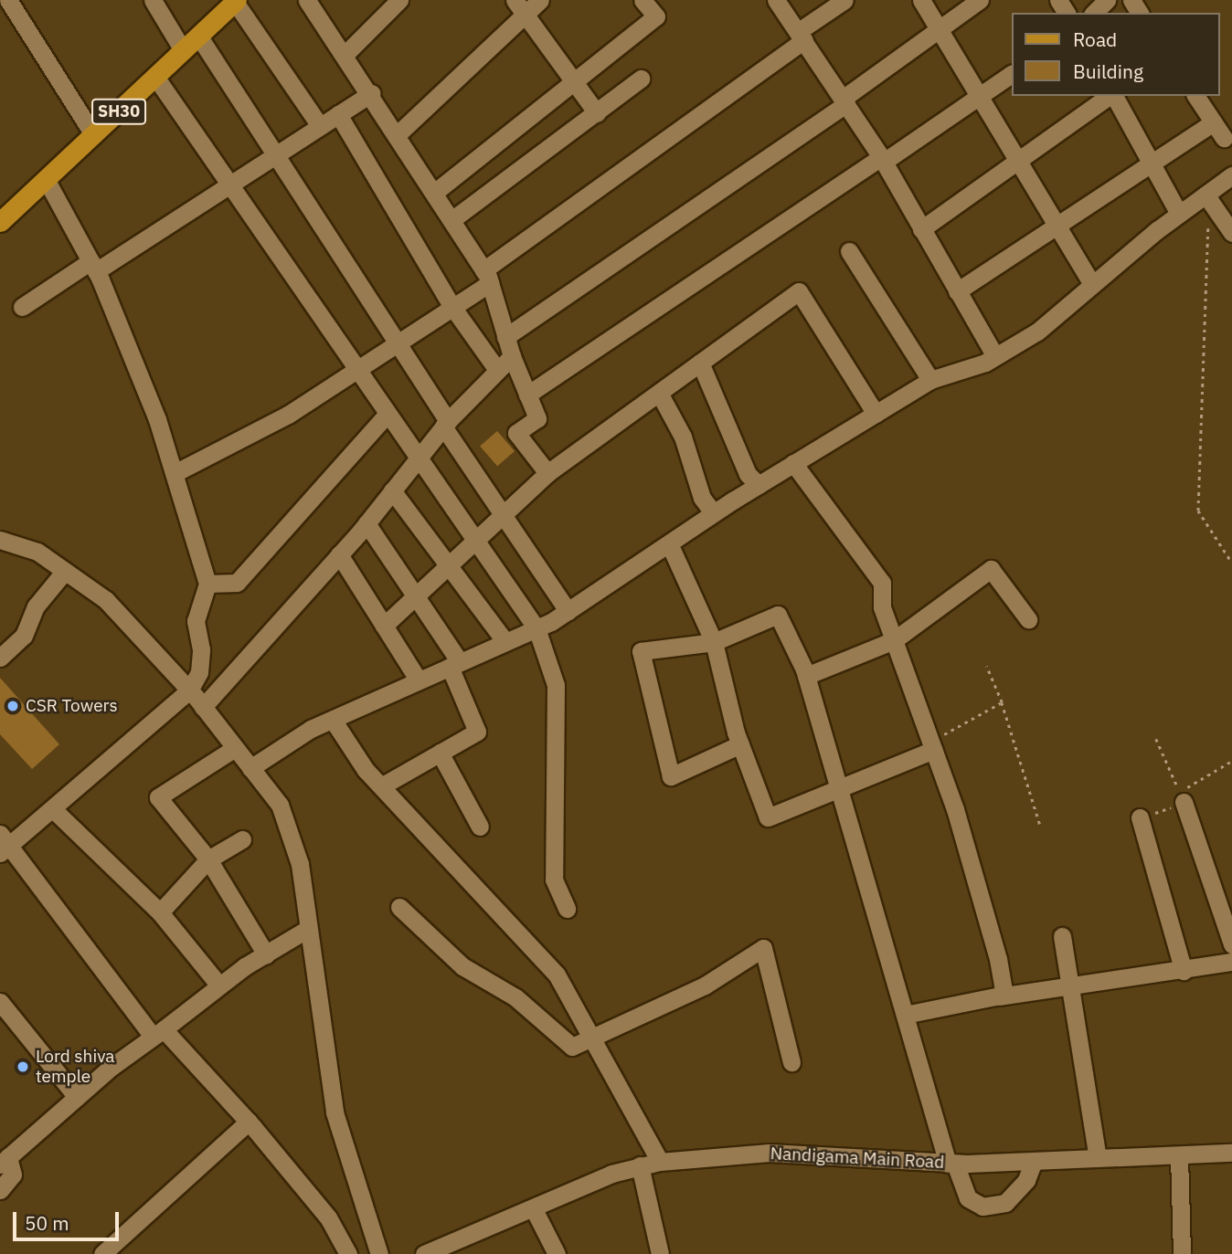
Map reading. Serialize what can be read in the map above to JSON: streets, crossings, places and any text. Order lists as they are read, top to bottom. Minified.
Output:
{"streets":{"main road":["SH30"],"street":["Nandigama Main Road"]},"places":["CSR Towers","Lord shiva temple"],"legend":["Road","Building"],"scale_bar":"50 m"}
